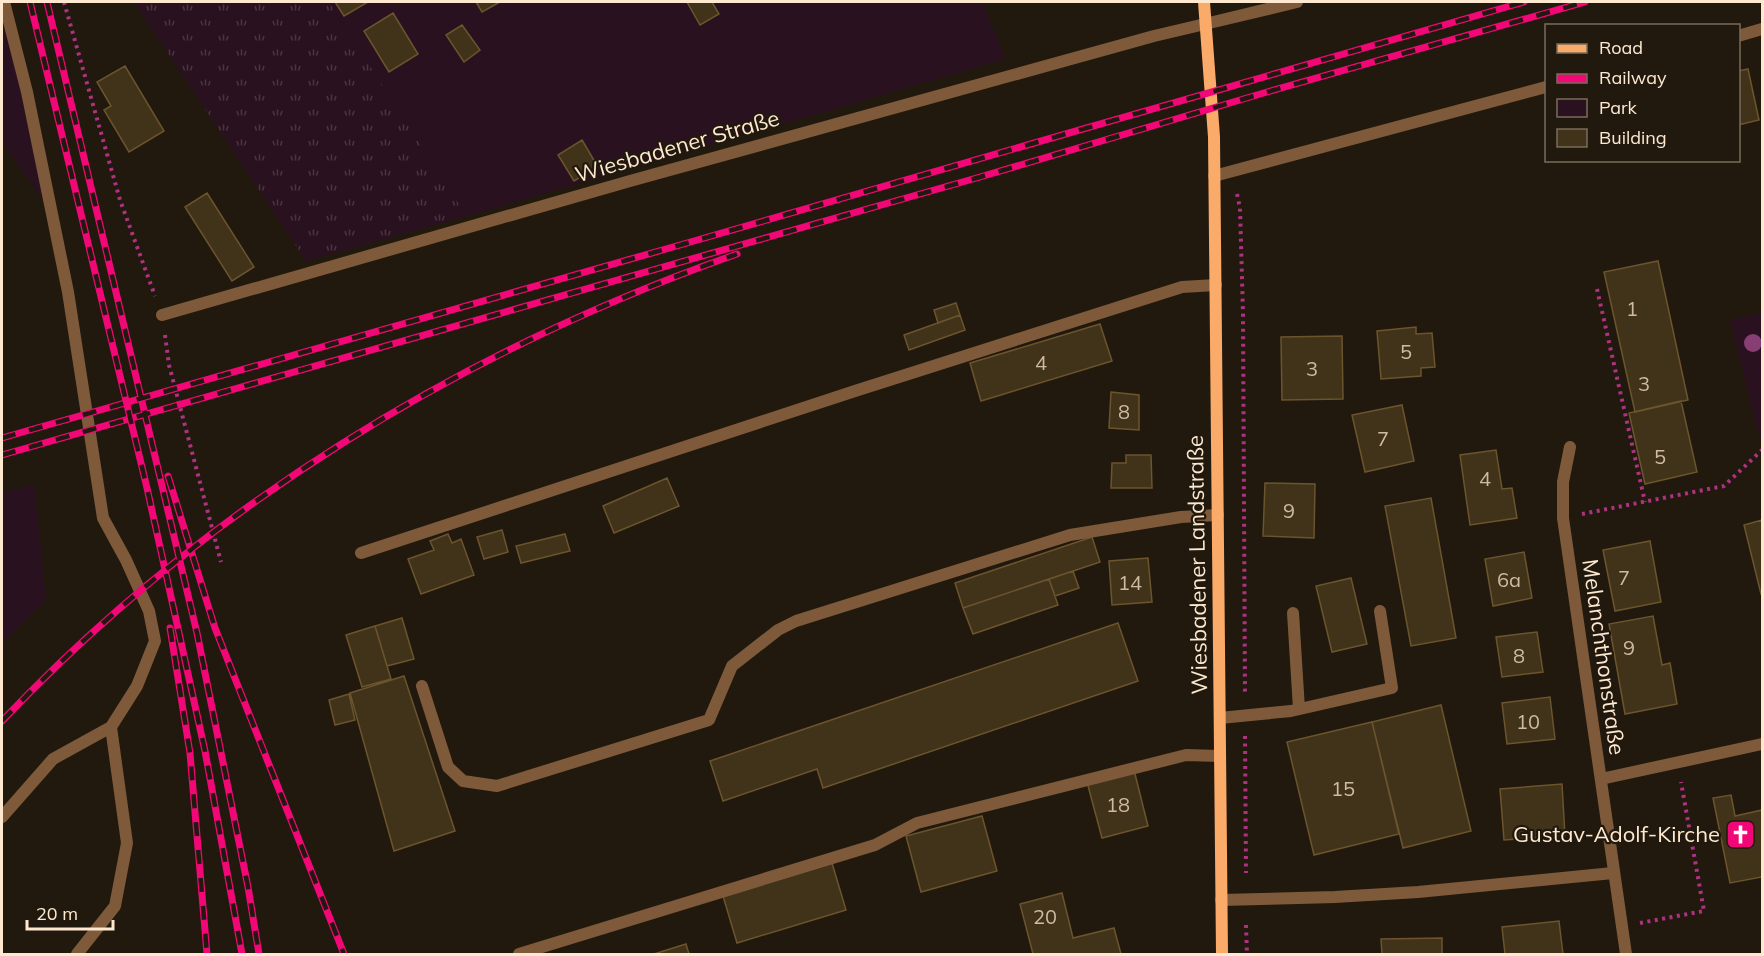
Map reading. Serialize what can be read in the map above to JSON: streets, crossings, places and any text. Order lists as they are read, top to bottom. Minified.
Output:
{"streets":{"main road":["Wiesbadener Landstraße"],"street":["Wiesbadener Straße","Melanchthonstraße"]},"crossings":[["Wiesbadener Straße","Wiesbadener Landstraße"]],"places":{"church":["Gustav-Adolf-Kirche"]},"house_numbers":["1","5","4","3","3","8","7","5","4","9","7","6a","14","9","8","10","15","18","20"],"legend":["Road","Railway","Park","Building"],"scale_bar":"20 m"}
